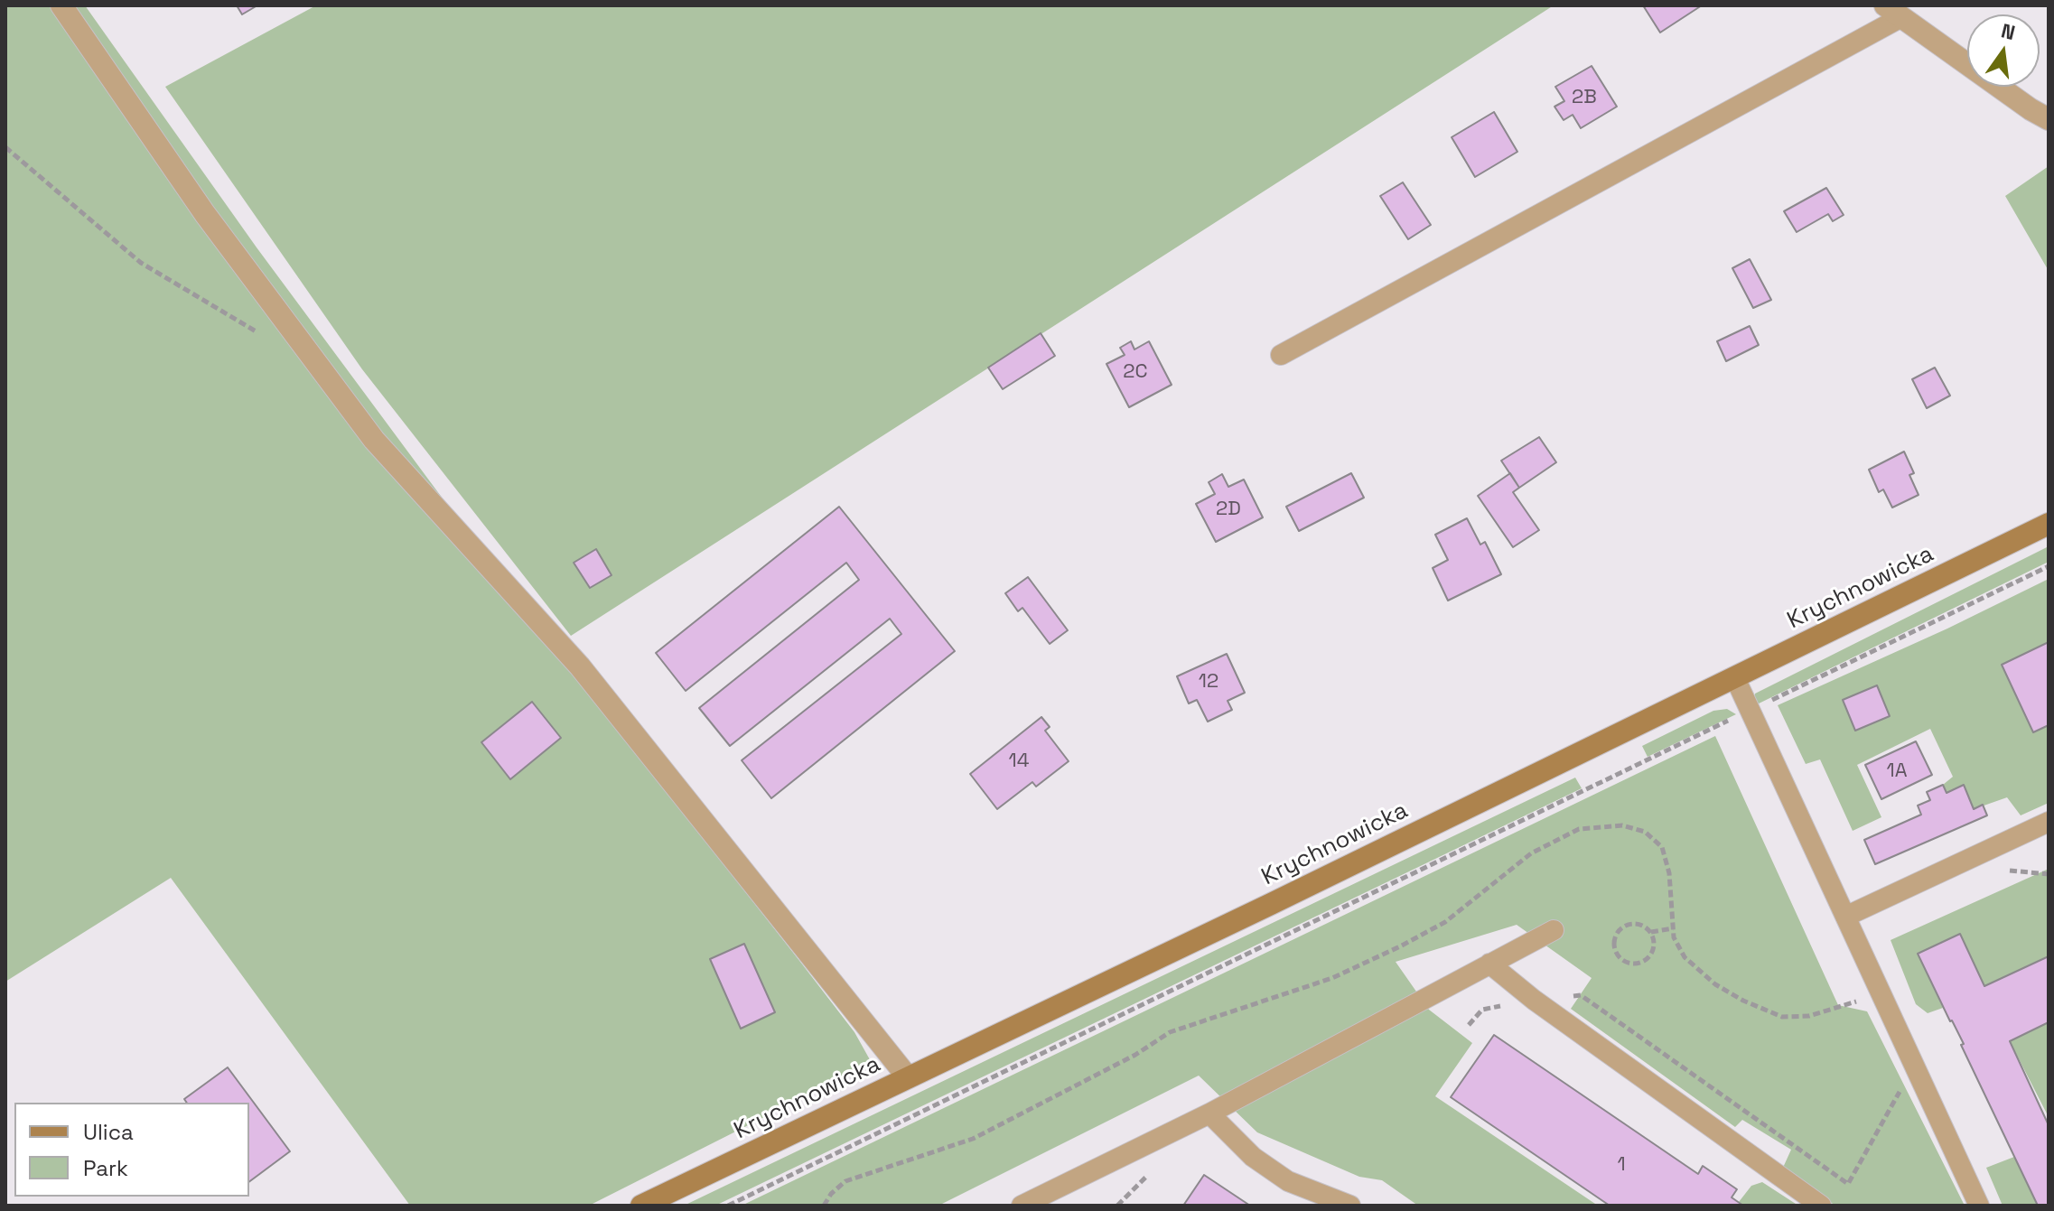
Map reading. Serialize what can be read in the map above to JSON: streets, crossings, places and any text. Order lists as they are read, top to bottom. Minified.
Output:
{"streets":{"street":["Krychnowicka"]},"house_numbers":["2B","2C","2D","12","14","1A","1"],"legend":["Ulica","Park"],"north":"top"}
